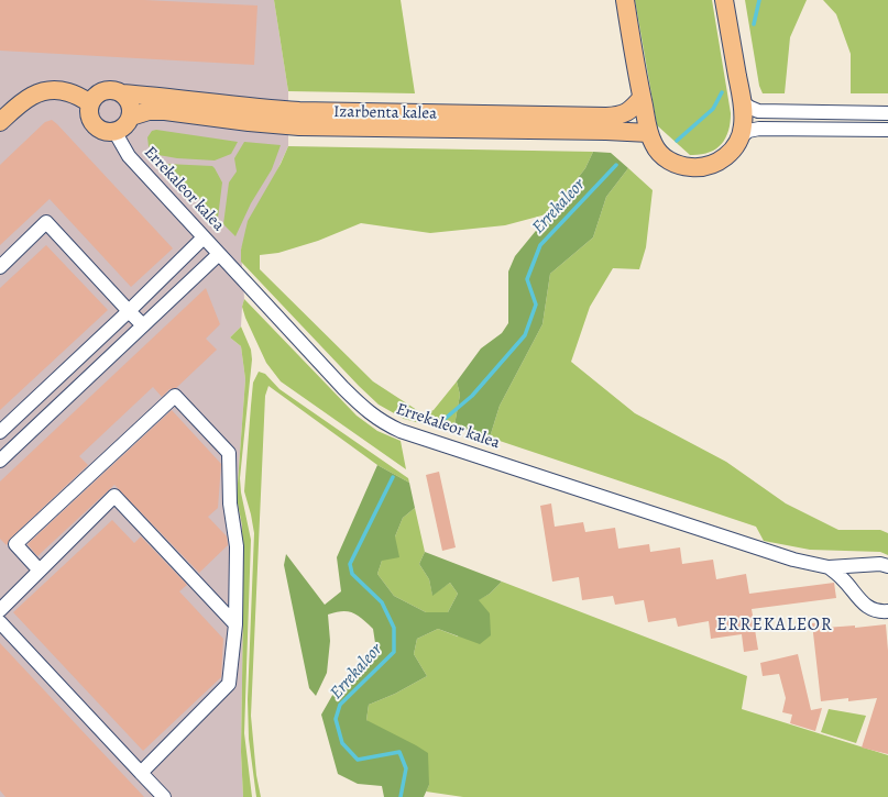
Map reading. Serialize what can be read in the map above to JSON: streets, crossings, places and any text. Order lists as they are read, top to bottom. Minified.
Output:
{"streets":{"main road":["Izarbenta kalea"],"street":["Errekaleor kalea"]},"crossings":[["Izarbenta kalea","Errekaleor kalea"]],"districts":["ERREKALEOR"],"water":["Errekaleor"]}
